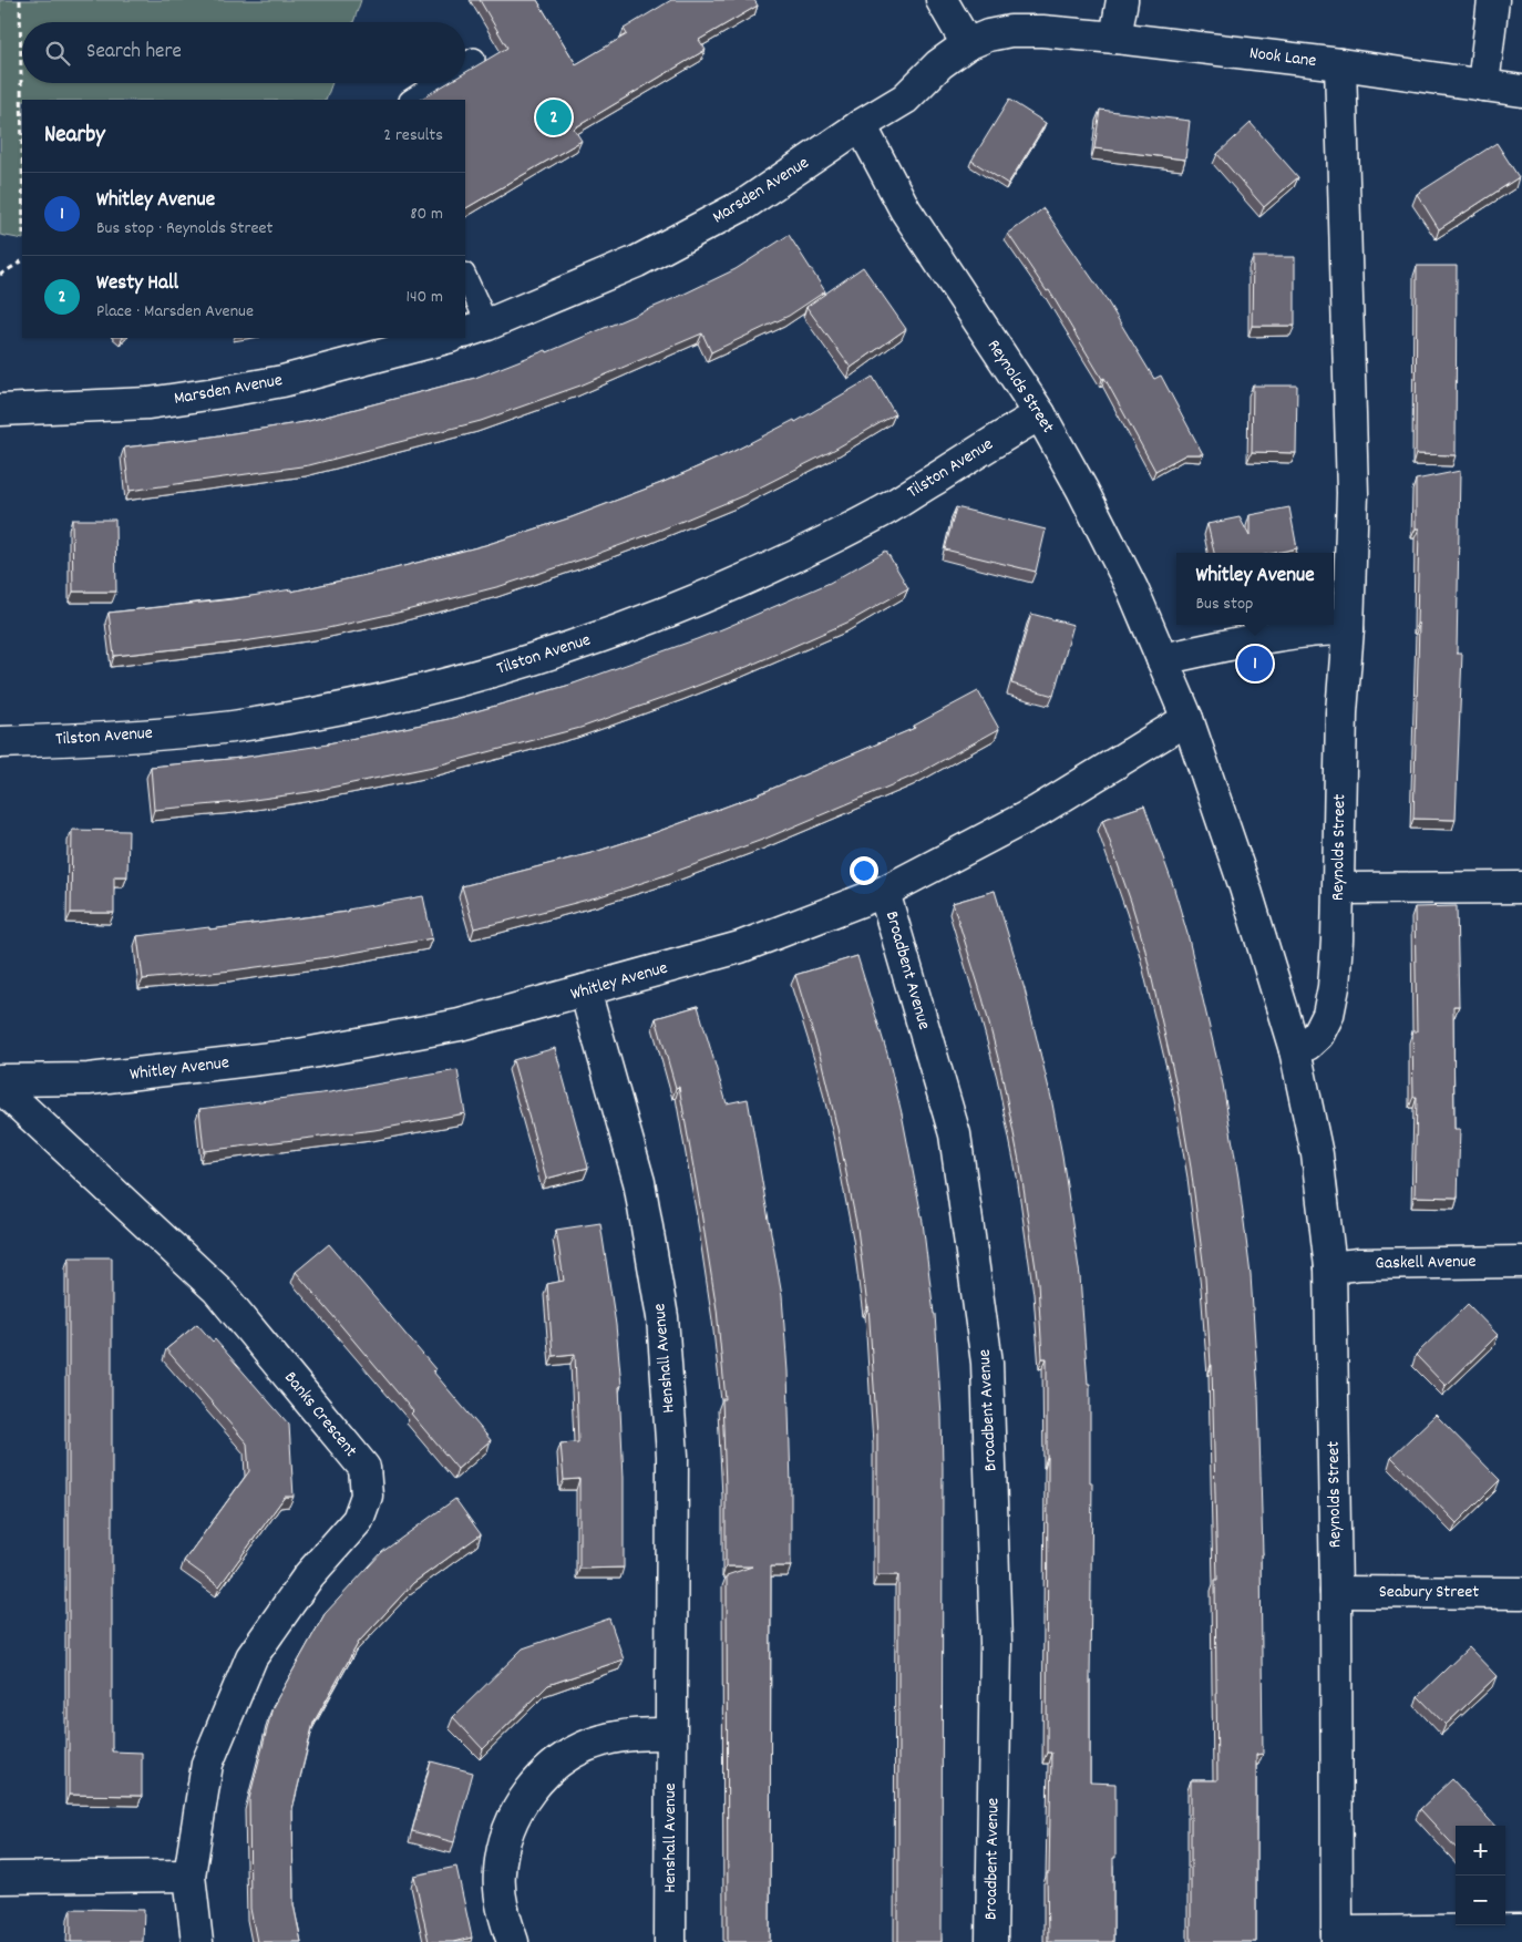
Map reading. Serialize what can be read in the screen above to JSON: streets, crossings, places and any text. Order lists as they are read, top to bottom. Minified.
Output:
{"streets":{"street":["Nook Lane","Marsden Avenue","Reynolds Street","Tilston Avenue","Broadbent Avenue","Whitley Avenue","Gaskell Avenue","Henshall Avenue","Banks Crescent","Seabury Street"]},"crossings":[["Nook Lane","Marsden Avenue"],["Nook Lane","Reynolds Street"],["Marsden Avenue","Reynolds Street"],["Reynolds Street","Tilston Avenue"],["Reynolds Street","Whitley Avenue"],["Reynolds Street","Gaskell Avenue"],["Reynolds Street","Seabury Street"],["Broadbent Avenue","Whitley Avenue"],["Whitley Avenue","Henshall Avenue"]],"page":{"search":"Search here","pins":["2","1"],"heading":["Nearby","2 results"],"list":[{"mark":"1","name":"Whitley Avenue","note":"Bus stop · Reynolds Street","value":"80 m"},{"mark":"2","name":"Westy Hall","note":"Place · Marsden Avenue","value":"140 m"}],"popup":["Whitley Avenue","Bus stop"],"map_buttons":["+","−"]}}
